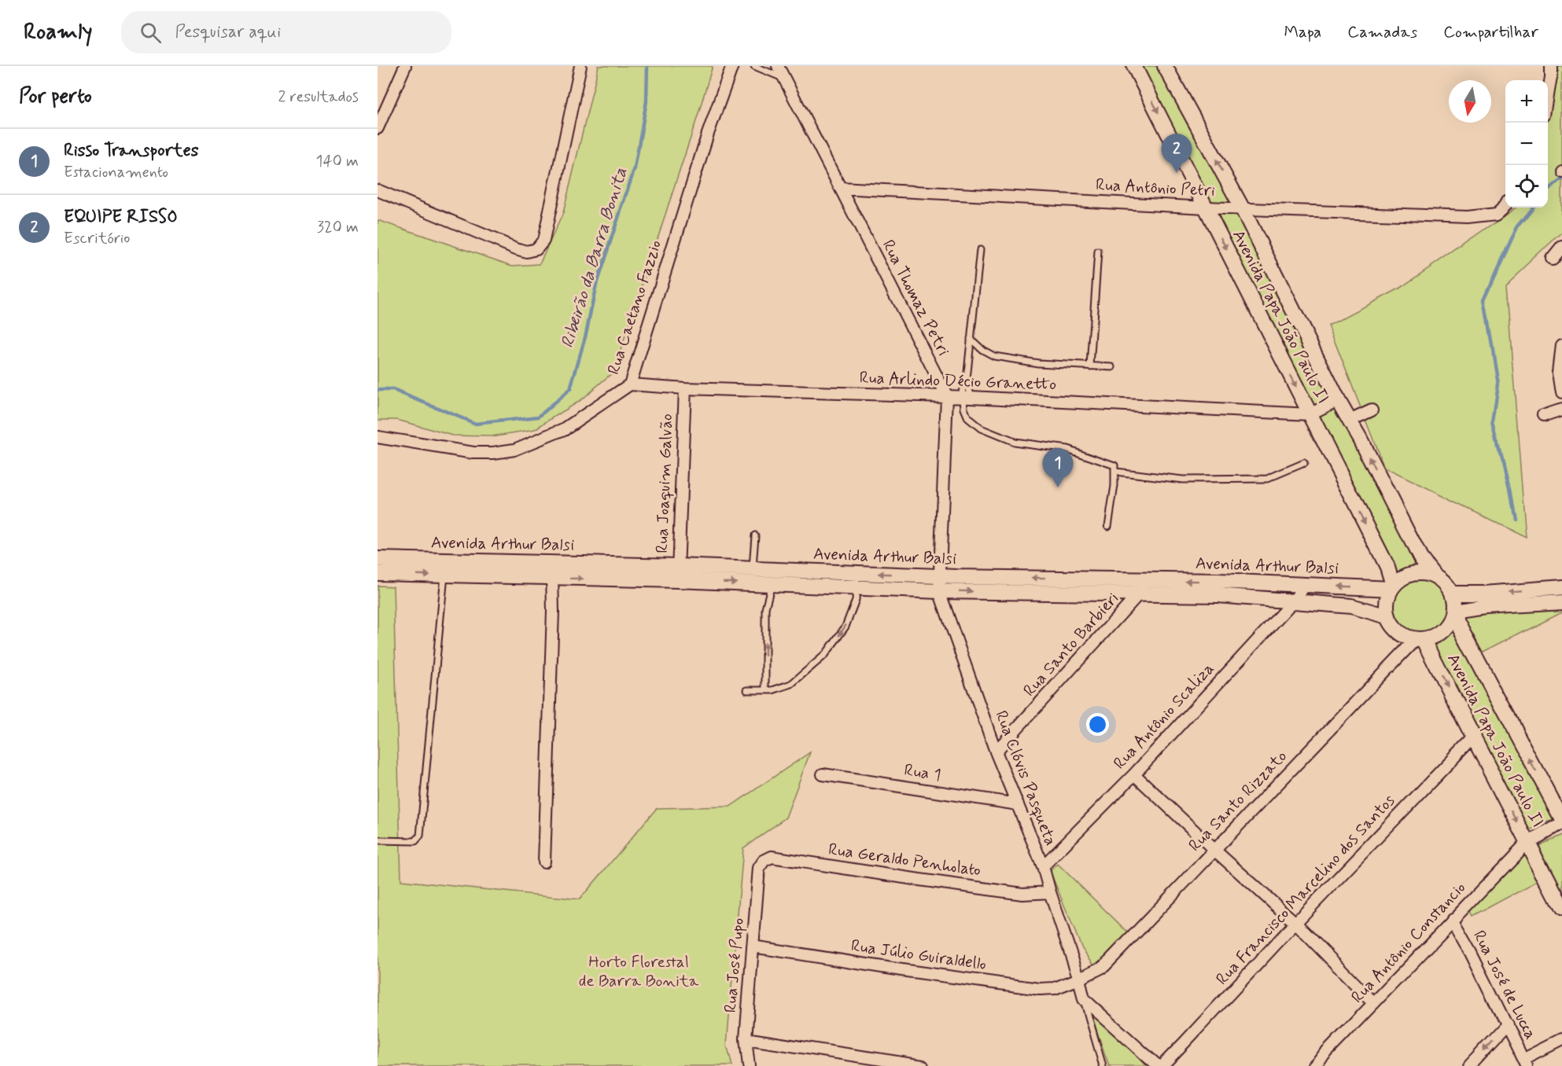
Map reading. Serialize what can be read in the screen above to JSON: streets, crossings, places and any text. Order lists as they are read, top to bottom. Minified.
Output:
{"streets":{"main road":["Avenida Papa João Paulo II","Avenida Arthur Balsi"],"street":["Rua Antônio Petri","Rua Thomaz Petri","Rua Caetano Fazzio","Rua Arlindo Décio Granetto","Rua Joaquim Galvão","Rua Santo Barbieri","Rua Antônio Scaliza","Rua 1","Rua Clóvis Pasqueta","Rua Santo Rizzato","Rua Geraldo Penholato","Rua Francisco Marcelino dos Santos","Rua Antônio Constancio","Rua Júlio Guiraldello","Rua José Pupo","Rua José de Lucca"]},"crossings":[["Rua Antônio Petri","Rua Thomaz Petri"],["Rua Antônio Petri","Avenida Papa João Paulo II"],["Rua Thomaz Petri","Rua Arlindo Décio Granetto"],["Rua Thomaz Petri","Avenida Arthur Balsi"],["Rua Thomaz Petri","Rua Clóvis Pasqueta"],["Rua Caetano Fazzio","Rua Arlindo Décio Granetto"],["Avenida Papa João Paulo II","Rua Arlindo Décio Granetto"],["Avenida Papa João Paulo II","Avenida Arthur Balsi"],["Avenida Papa João Paulo II","Rua Santo Rizzato"],["Avenida Papa João Paulo II","Rua Francisco Marcelino dos Santos"],["Avenida Papa João Paulo II","Rua Antônio Constancio"],["Rua Arlindo Décio Granetto","Rua Joaquim Galvão"],["Rua Joaquim Galvão","Avenida Arthur Balsi"],["Avenida Arthur Balsi","Rua Santo Barbieri"],["Avenida Arthur Balsi","Rua Antônio Scaliza"],["Avenida Arthur Balsi","Rua Clóvis Pasqueta"],["Avenida Arthur Balsi","Rua Santo Rizzato"],["Rua Santo Barbieri","Rua Clóvis Pasqueta"],["Rua Antônio Scaliza","Rua Clóvis Pasqueta"],["Rua 1","Rua Clóvis Pasqueta"],["Rua Clóvis Pasqueta","Rua Santo Rizzato"],["Rua Clóvis Pasqueta","Rua Geraldo Penholato"],["Rua Clóvis Pasqueta","Rua Júlio Guiraldello"],["Rua Santo Rizzato","Rua Júlio Guiraldello"],["Rua Geraldo Penholato","Rua José Pupo"],["Rua Antônio Constancio","Rua José de Lucca"],["Rua Júlio Guiraldello","Rua José Pupo"]],"water":["Ribeirão da Barra Bonita"],"parks":["Horto Florestal de Barra Bonita"],"north":"bottom","page":{"header":"Roamly","search":"Pesquisar aqui","nav":["Mapa","Camadas","Compartilhar"],"heading":["Por perto","2 resultados"],"map_buttons":["+","−"],"list":[{"mark":"1","name":"Risso Transportes","note":"Estacionamento","value":"140 m"},{"mark":"2","name":"EQUIPE RISSO","note":"Escritório","value":"320 m"}],"pins":["2","1"]}}
